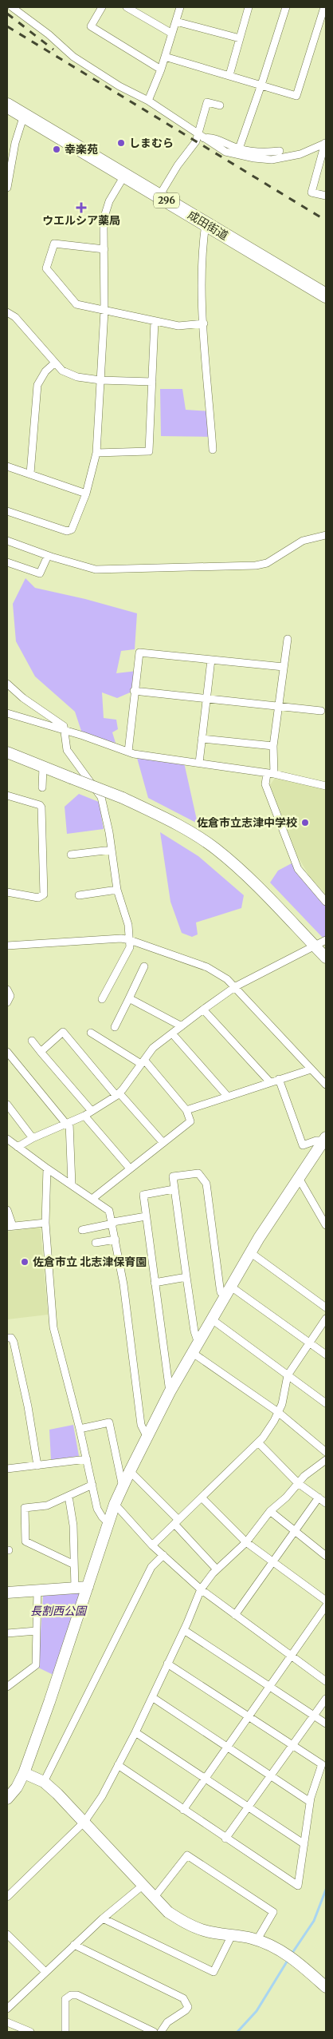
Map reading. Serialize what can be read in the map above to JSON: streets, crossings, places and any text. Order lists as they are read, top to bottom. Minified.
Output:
{"streets":{"highway":["296","成田街道"]},"parks":["長割西公園"],"places":{"other":["しまむら","幸楽苑","佐倉市立志津中学校","佐倉市立 北志津保育園"],"health":["ウエルシア薬局"]}}
